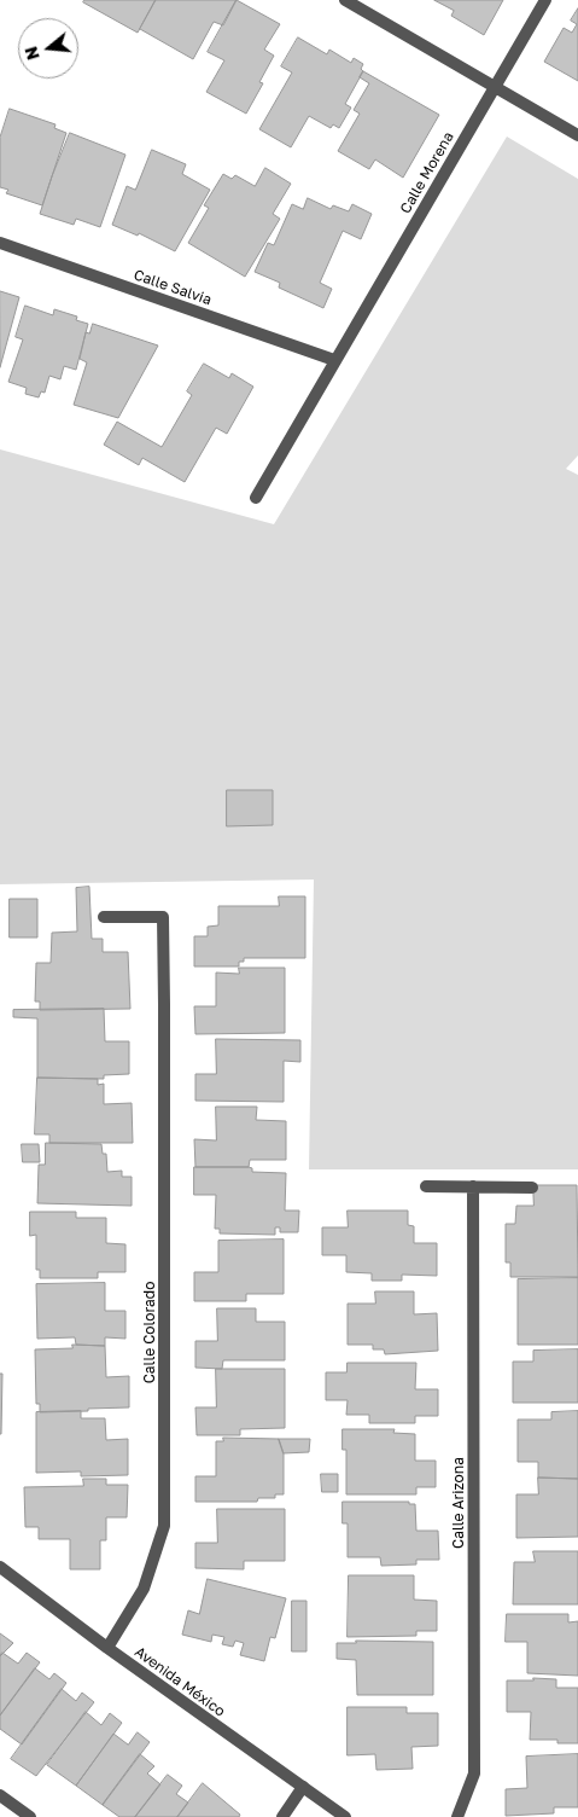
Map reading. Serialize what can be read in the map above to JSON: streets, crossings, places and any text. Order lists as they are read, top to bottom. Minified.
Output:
{"streets":{"street":["Calle Morena","Calle Salvia","Calle Colorado","Calle Arizona","Avenida México"]},"crossings":[["Calle Morena","Calle Salvia"],["Calle Colorado","Avenida México"]],"north":"left"}
